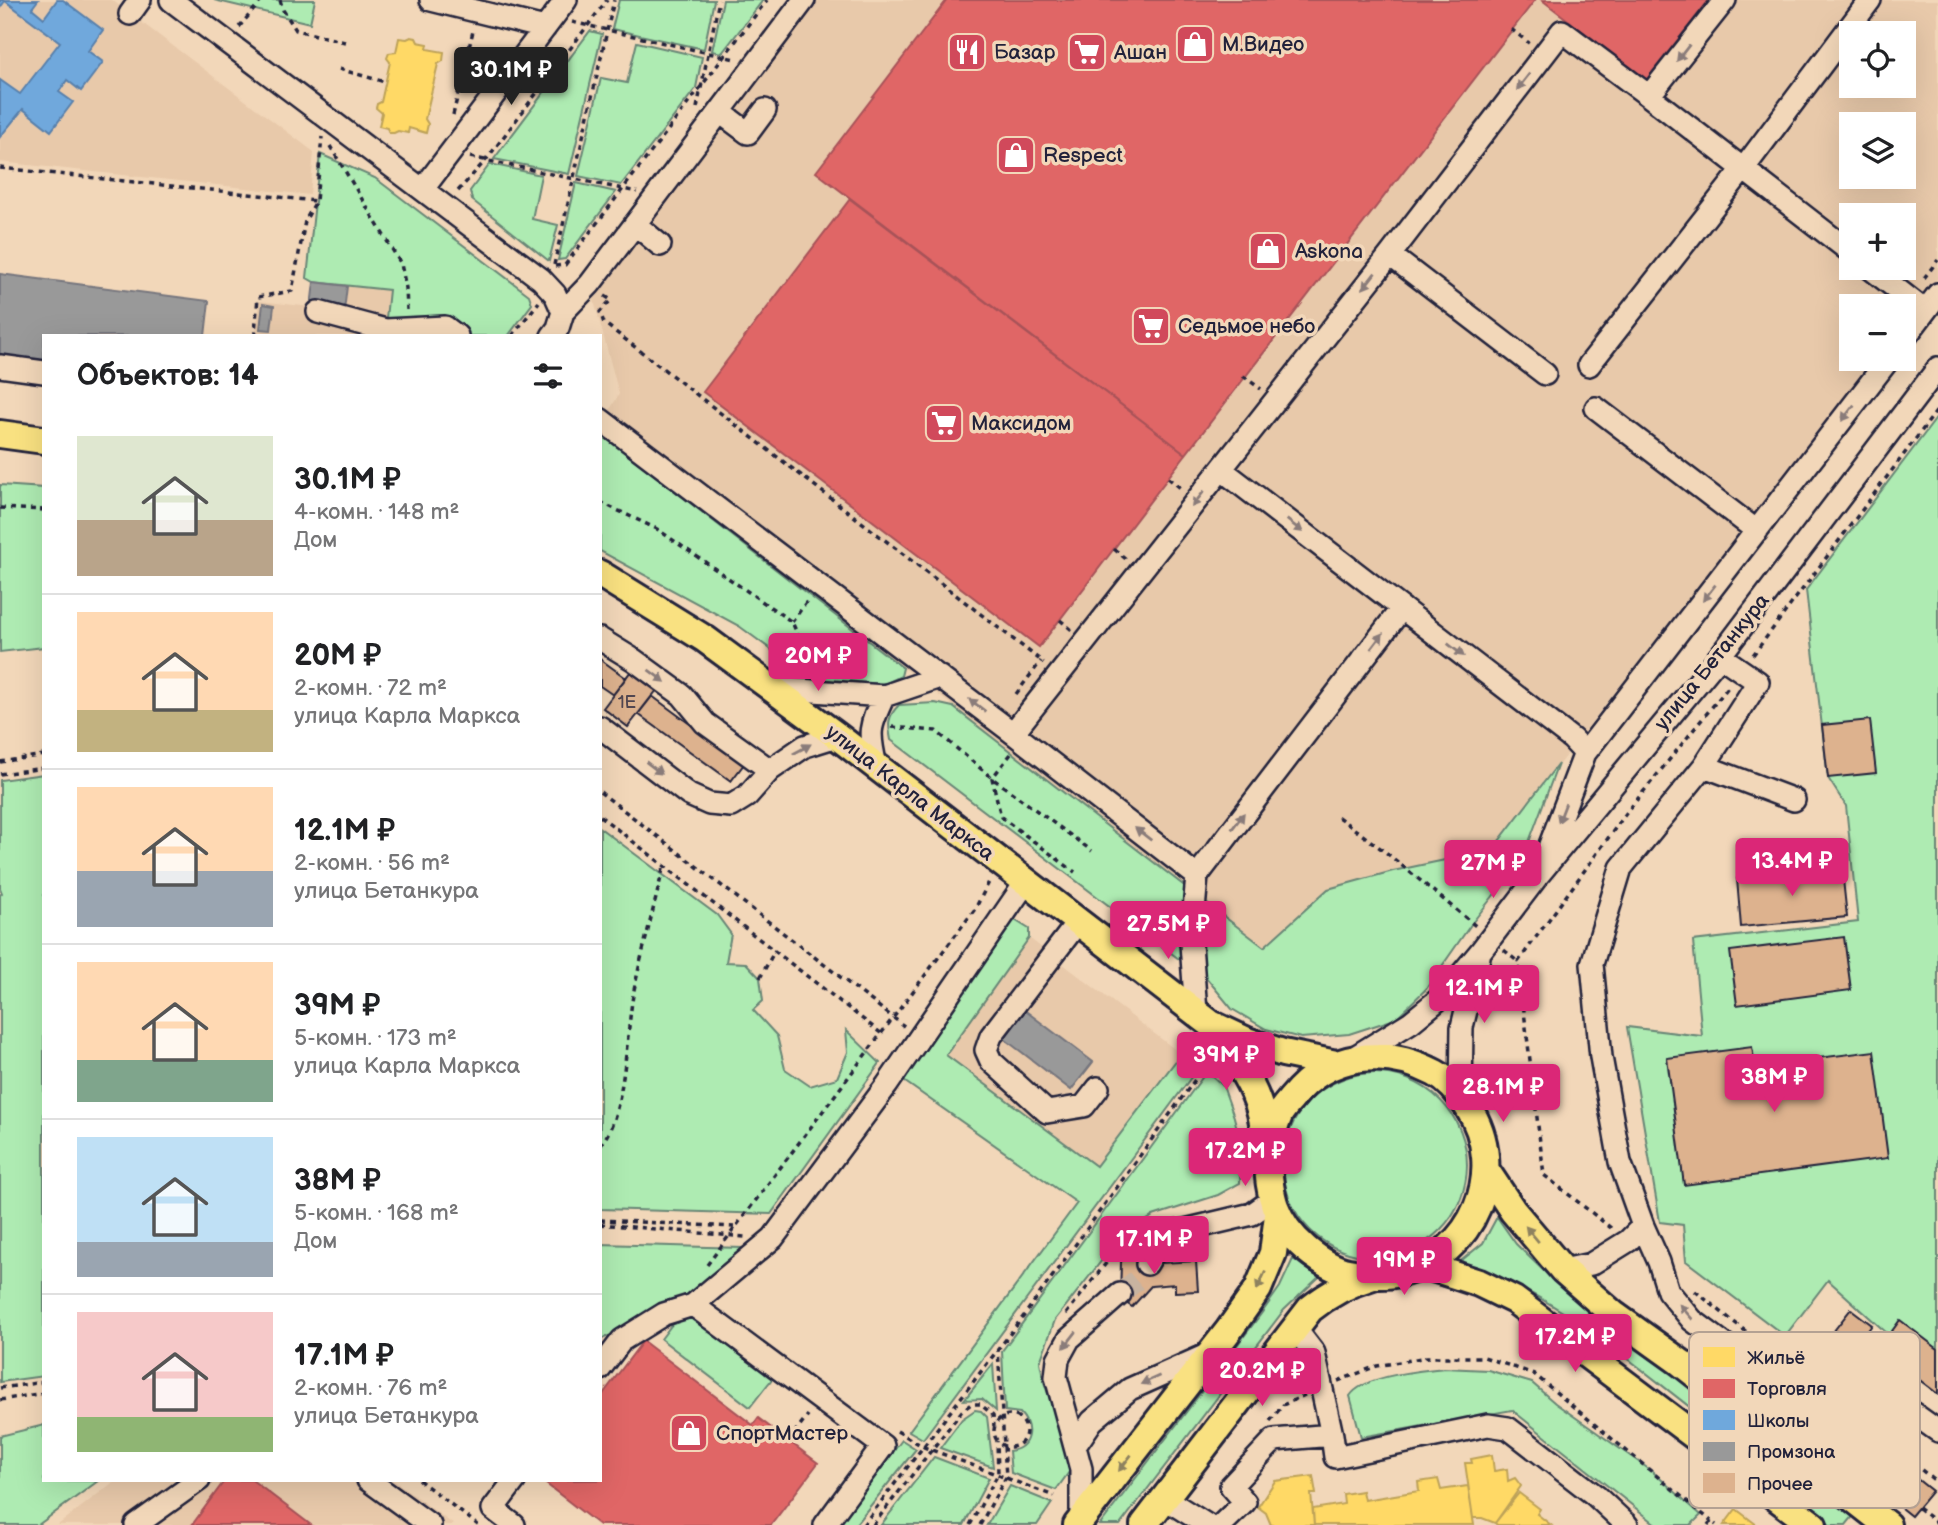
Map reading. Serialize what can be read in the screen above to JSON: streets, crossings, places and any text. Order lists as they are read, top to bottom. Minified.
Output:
{"streets":{"main road":["улица Карла Маркса"],"street":["улица Бетанкура"]},"places":{"shop":["М.Видео","Respect","Askona","СпортМастер"],"restaurant":["Базар"],"supermarket":["Ашан","Седьмое небо","Максидом"]},"house_numbers":["1Е"],"legend":["Жильё","Торговля","Школы","Промзона","Прочее"],"page":{"map_buttons":["+","−"],"price":["30.1M ₽","20M ₽","13.4M ₽","27M ₽","27.5M ₽","12.1M ₽","39M ₽","38M ₽","28.1M ₽","17.2M ₽","17.1M ₽","19M ₽","17.2M ₽","20.2M ₽"],"heading":"Объектов: 14","list":[{"name":"30.1M ₽","note":"4-комн. · 148 m² · Дом"},{"name":"20M ₽","note":"2-комн. · 72 m² · улица Карла Маркса"},{"name":"12.1M ₽","note":"2-комн. · 56 m² · улица Бетанкура"},{"name":"39M ₽","note":"5-комн. · 173 m² · улица Карла Маркса"},{"name":"38M ₽","note":"5-комн. · 168 m² · Дом"},{"name":"17.1M ₽","note":"2-комн. · 76 m² · улица Бетанкура"}]}}
